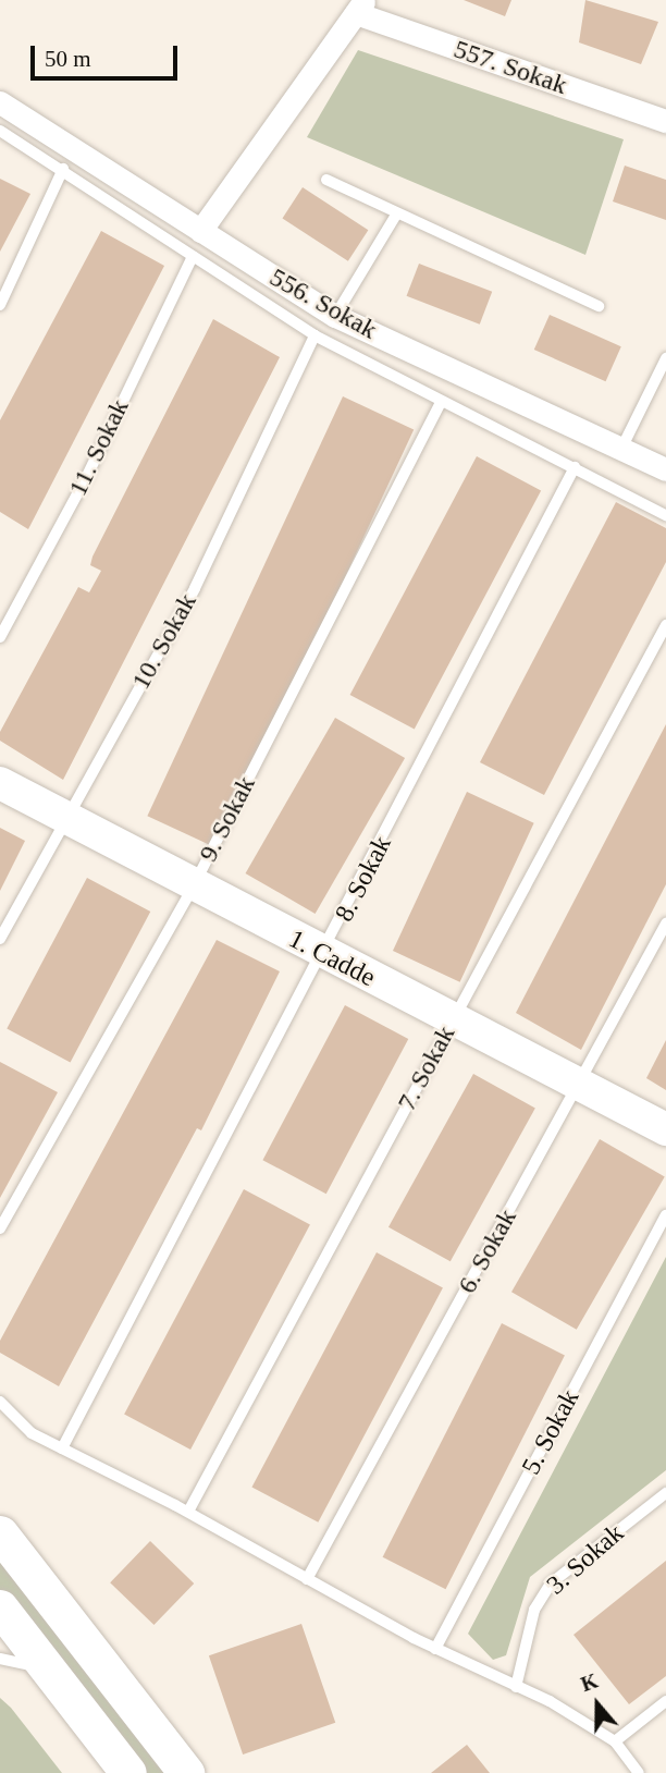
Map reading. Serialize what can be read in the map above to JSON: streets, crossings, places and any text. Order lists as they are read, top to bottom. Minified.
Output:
{"streets":{"street":["557. Sokak","556. Sokak","1. Cadde"],"lane":["11. Sokak","10. Sokak","9. Sokak","8. Sokak","7. Sokak","6. Sokak","5. Sokak","3. Sokak"]},"crossings":[["10. Sokak","1. Cadde"],["9. Sokak","1. Cadde"],["8. Sokak","1. Cadde"],["1. Cadde","7. Sokak"],["1. Cadde","6. Sokak"]],"scale_bar":"50 m","north":"top"}
